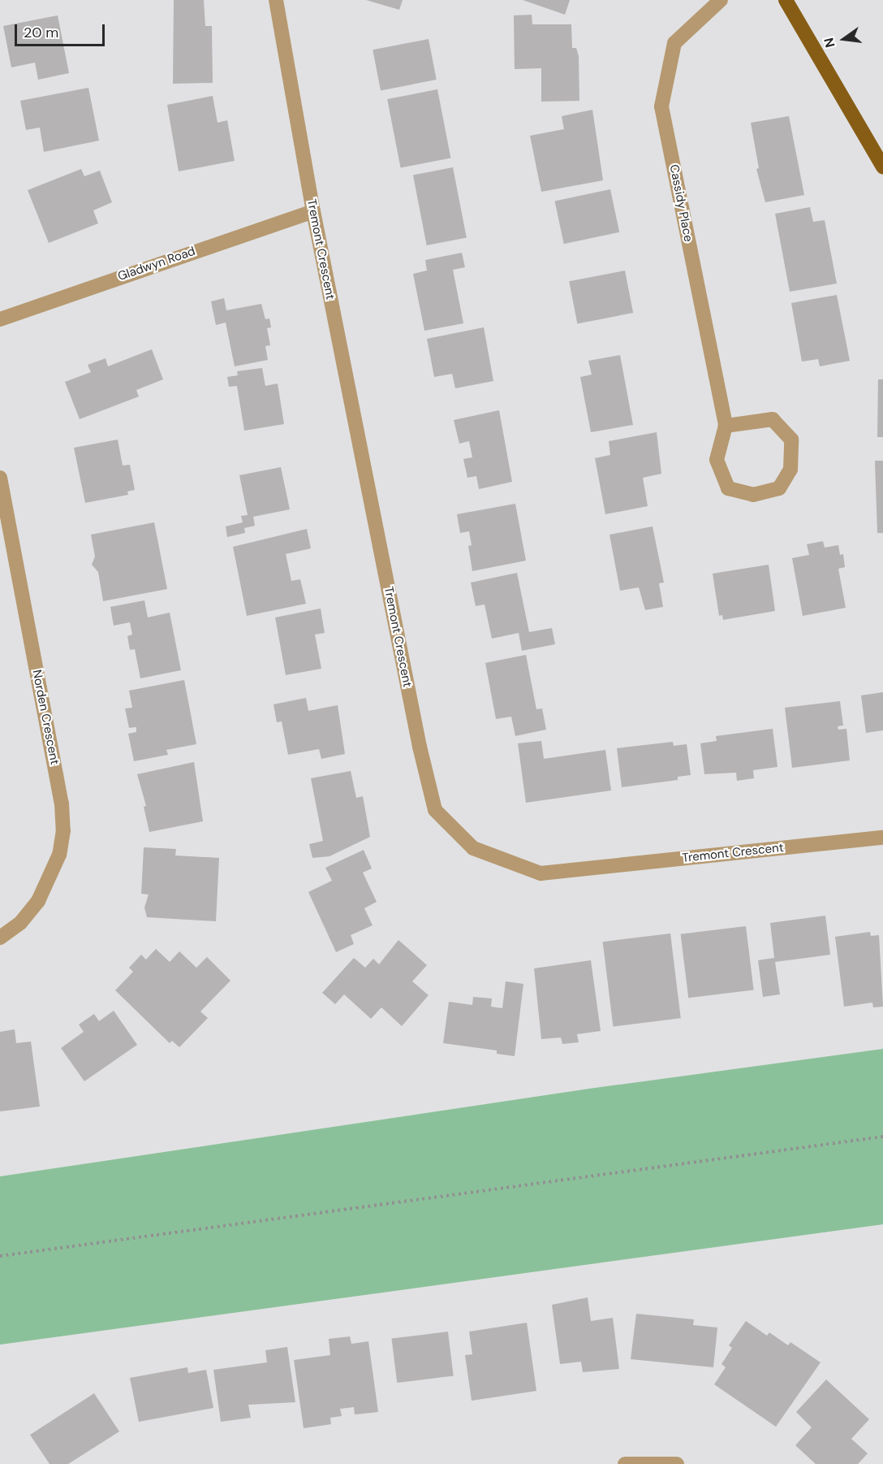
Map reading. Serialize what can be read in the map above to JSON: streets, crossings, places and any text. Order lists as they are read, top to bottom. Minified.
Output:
{"streets":{"street":["Cassidy Place","Tremont Crescent","Gladwyn Road","Norden Crescent"]},"crossings":[["Tremont Crescent","Gladwyn Road"]],"scale_bar":"20 m","north":"left"}
